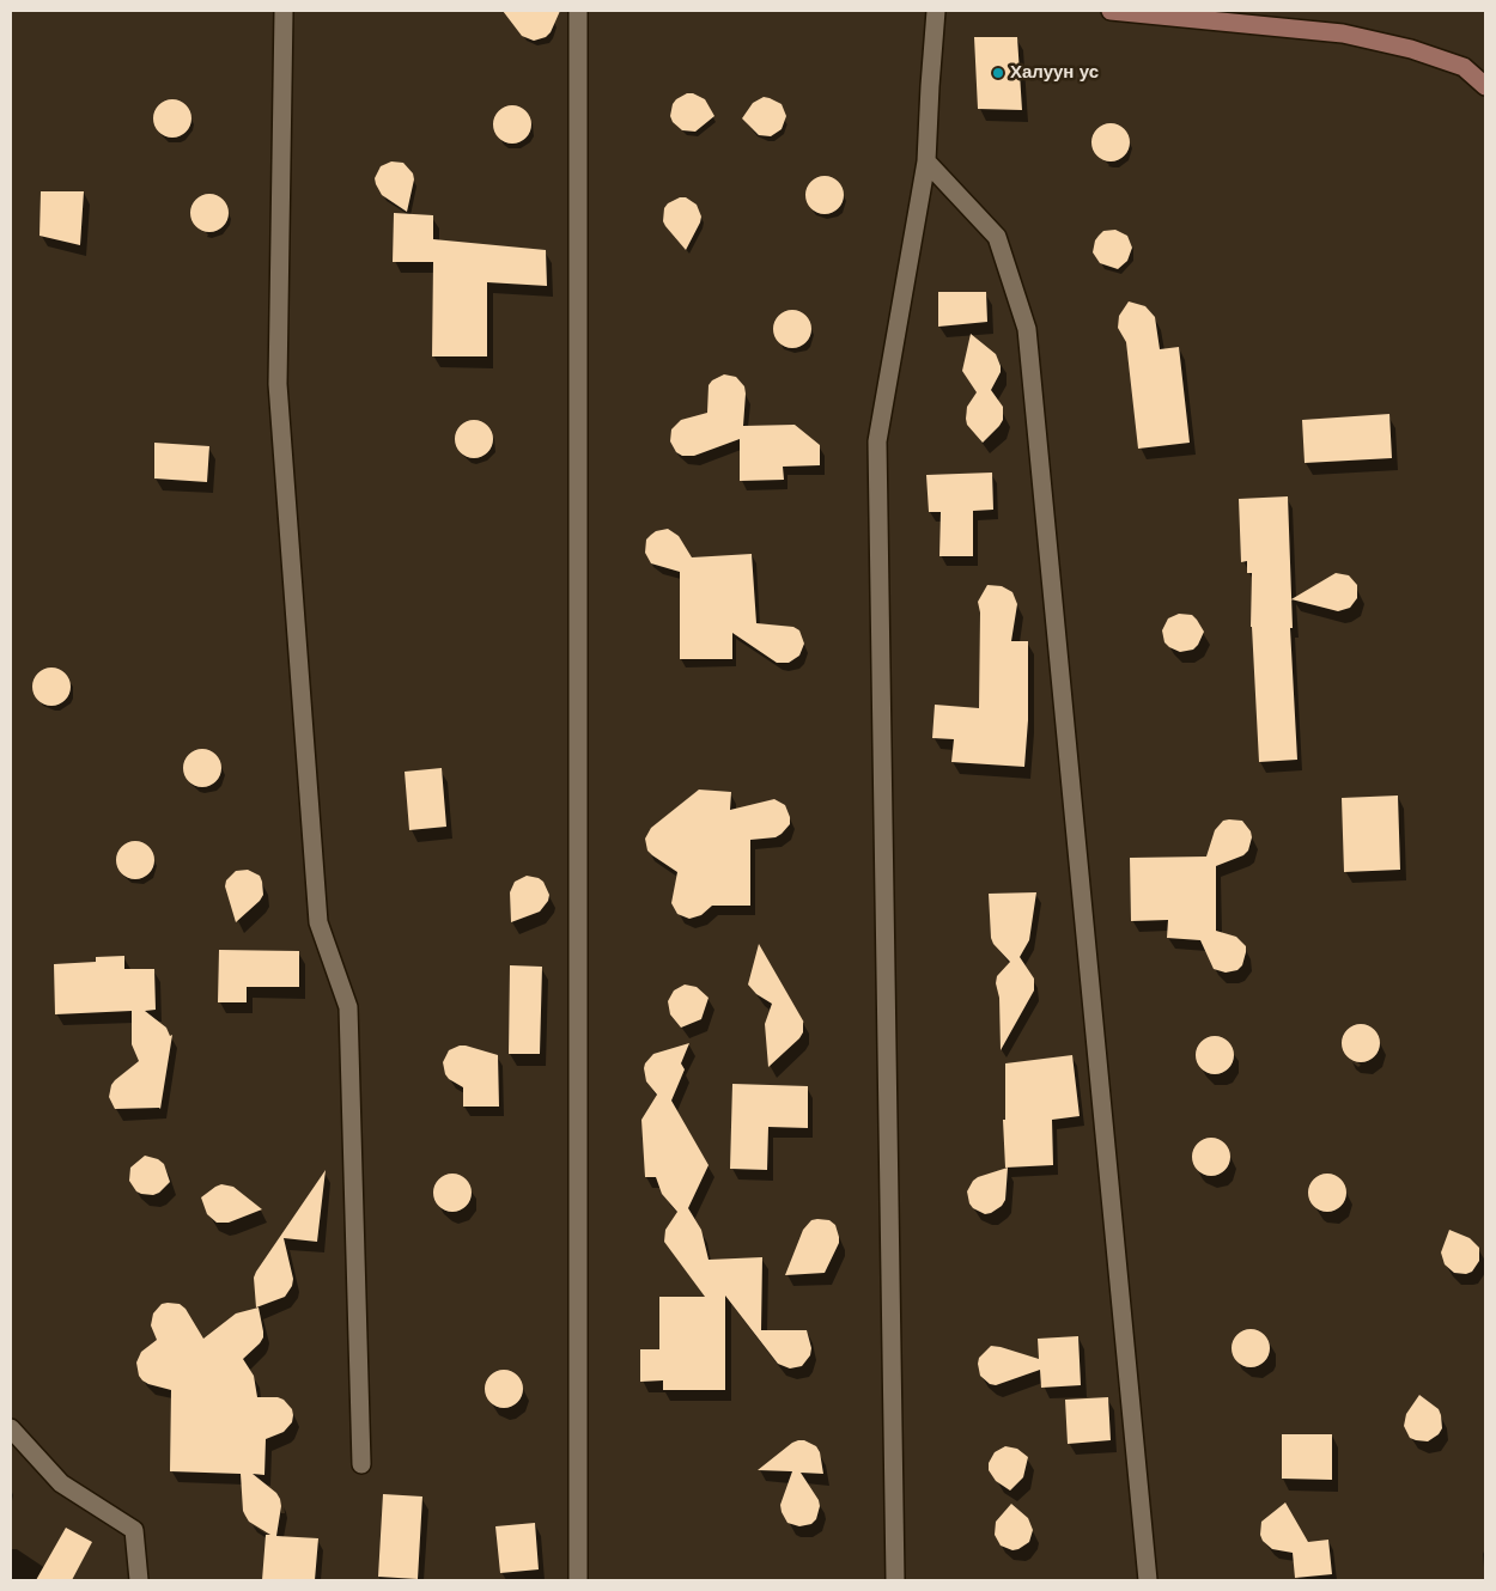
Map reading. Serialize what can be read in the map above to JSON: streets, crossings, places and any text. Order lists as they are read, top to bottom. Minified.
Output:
{"places":["Халуун ус"]}
